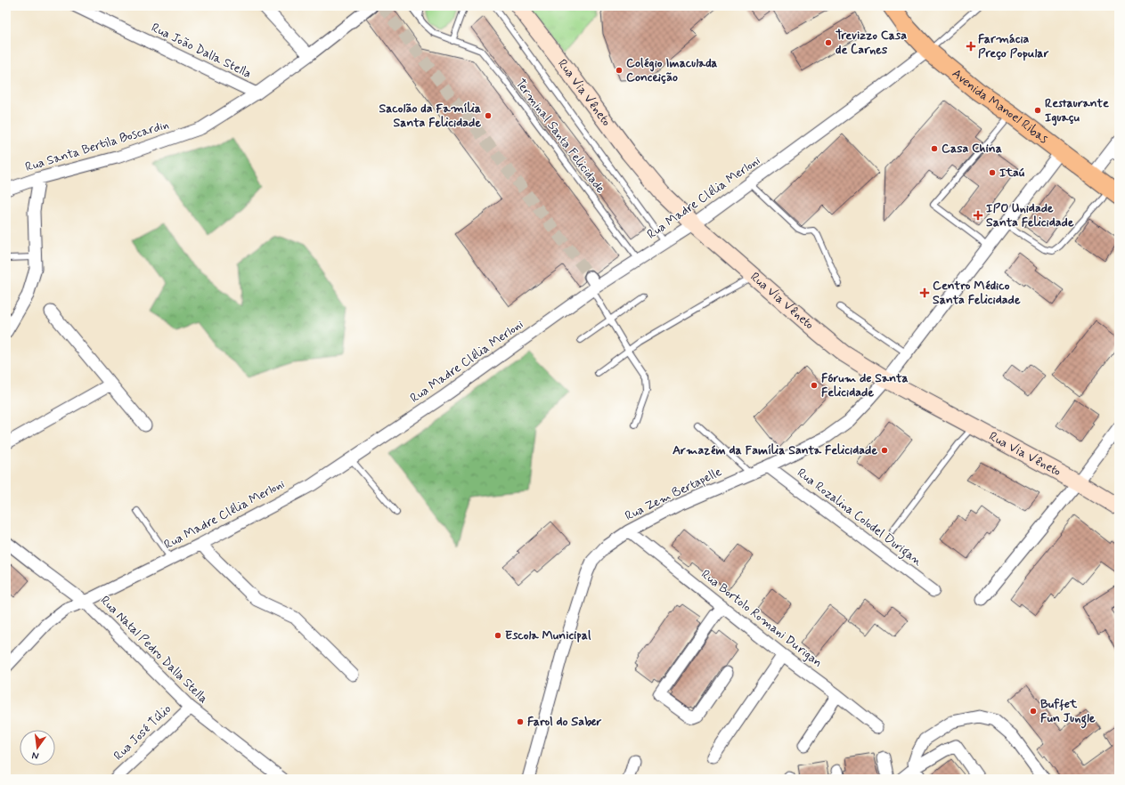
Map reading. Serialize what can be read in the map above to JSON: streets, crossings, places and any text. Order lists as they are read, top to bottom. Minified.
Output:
{"streets":{"main road":["Rua Via Vêneto","Avenida Manoel Ribas"],"street":["Rua João Dalla Stella","Rua Santa Bertila Boscardin","Rua Madre Clélia Merloni","Rua Zem Bertapelle","Rua Rozalina Colodel Durigan","Rua Bortolo Romani Durigan","Rua Natal Pedro Dalla Stella","Rua José Túlio"],"lane":["Terminal Santa Felicidade"]},"crossings":[["Rua João Dalla Stella","Rua Santa Bertila Boscardin"],["Rua Via Vêneto","Rua Madre Clélia Merloni"],["Rua Via Vêneto","Rua Zem Bertapelle"],["Avenida Manoel Ribas","Rua Madre Clélia Merloni"],["Avenida Manoel Ribas","Rua Zem Bertapelle"],["Terminal Santa Felicidade","Rua Madre Clélia Merloni"],["Rua Madre Clélia Merloni","Rua Natal Pedro Dalla Stella"],["Rua Zem Bertapelle","Rua Rozalina Colodel Durigan"],["Rua Zem Bertapelle","Rua Bortolo Romani Durigan"],["Rua Natal Pedro Dalla Stella","Rua José Túlio"]],"places":{"other":["Trevizzo Casa de Carnes","Colégio Imaculada Conceição","Restaurante Iguaçu","Sacolão da Família Santa Felicidade","Casa China","Itaú","Fórum de Santa Felicidade","Armazém da Família Santa Felicidade","Escola Municipal","Buffet Fun Jungle","Farol do Saber"],"health":["Farmácia Preço Popular","IPO Unidade Santa Felicidade","Centro Médico Santa Felicidade"]},"north":"bottom"}
